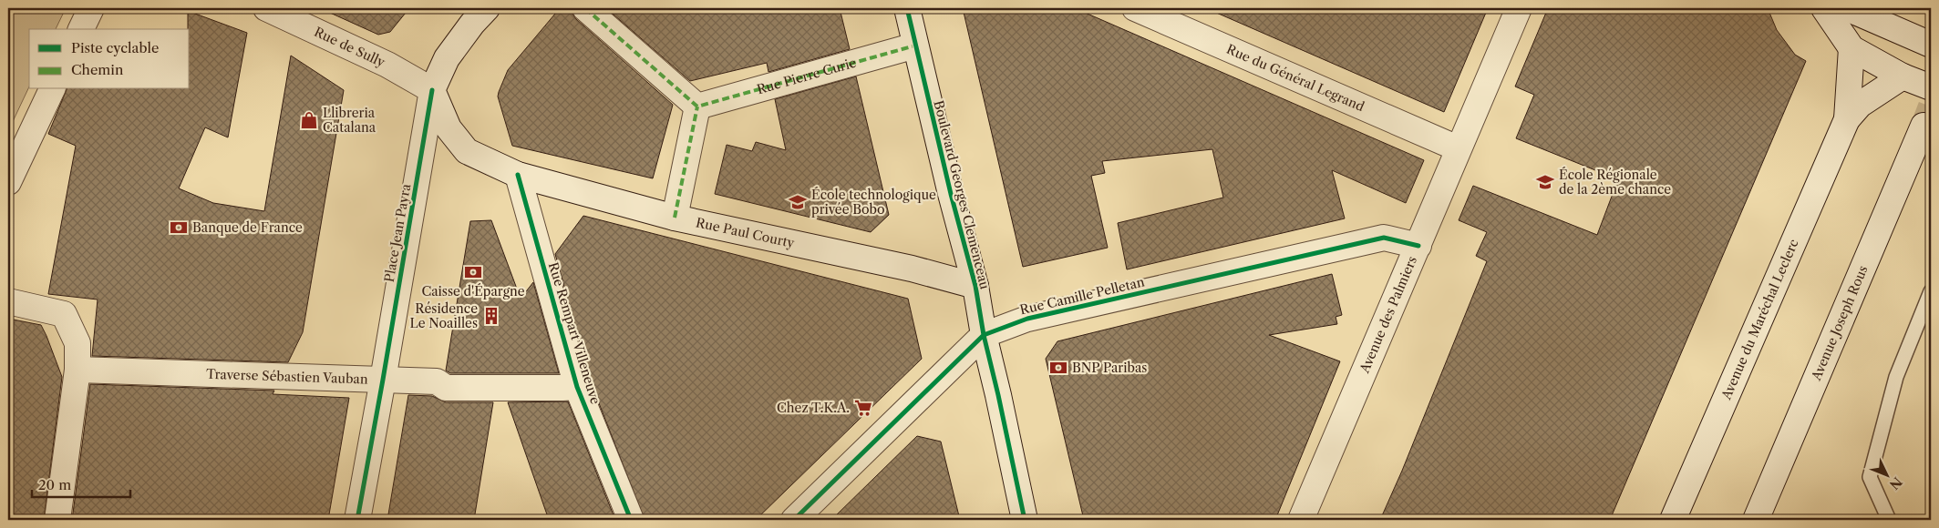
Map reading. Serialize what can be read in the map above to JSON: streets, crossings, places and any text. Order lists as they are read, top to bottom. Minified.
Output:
{"streets":{"street":["Rue de Sully","Rue Pierre Curie","Rue du Général Legrand","Boulevard Georges Clemenceau","Place Jean Payra","Rue Paul Courty","Rue Camille Pelletan","Avenue des Palmiers","Avenue du Maréchal Leclerc","Avenue Joseph Rous","Rue Rempart Villeneuve","Traverse Sébastien Vauban"]},"crossings":[["Rue de Sully","Place Jean Payra"],["Rue Pierre Curie","Boulevard Georges Clemenceau"],["Rue du Général Legrand","Avenue des Palmiers"],["Boulevard Georges Clemenceau","Rue Paul Courty"],["Boulevard Georges Clemenceau","Rue Camille Pelletan"],["Place Jean Payra","Traverse Sébastien Vauban"],["Rue Paul Courty","Rue Rempart Villeneuve"],["Rue Camille Pelletan","Avenue des Palmiers"],["Rue Rempart Villeneuve","Traverse Sébastien Vauban"]],"places":{"shop":["Llibreria Catalana"],"school or university":["École Régionale de la 2ème chance","École technologique privée Bobo"],"bank":["Banque de France","Caisse d'Épargne","BNP Paribas"],"building":["Résidence Le Noailles"],"supermarket":["Chez T.K.A."]},"legend":["Piste cyclable","Chemin"],"scale_bar":"20 m","north":"bottom right"}
